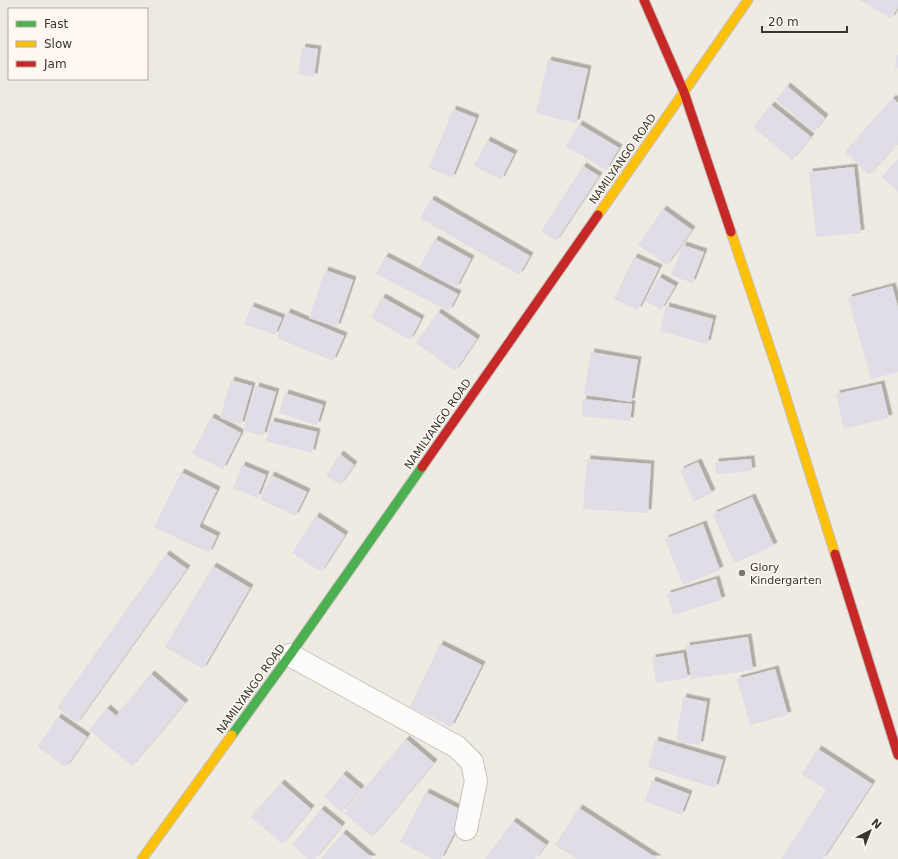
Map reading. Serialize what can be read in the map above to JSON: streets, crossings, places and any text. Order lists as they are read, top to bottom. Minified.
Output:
{"streets":{"main road":["NAMILYANGO ROAD"]},"places":["Glory Kindergarten"],"legend":["Fast","Slow","Jam"],"scale_bar":"20 m","north":"top right"}
